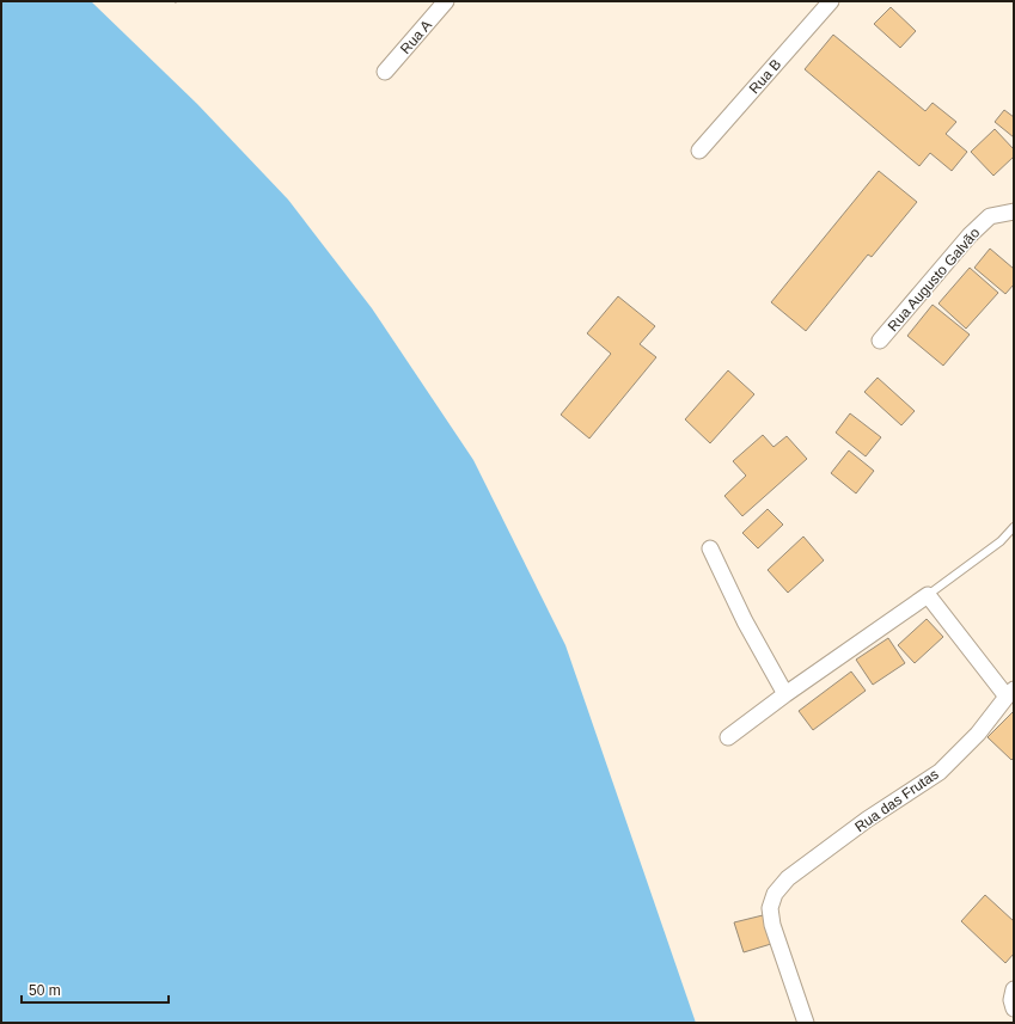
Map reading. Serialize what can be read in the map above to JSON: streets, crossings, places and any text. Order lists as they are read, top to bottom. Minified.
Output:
{"streets":{"street":["Rua A","Rua B","Rua Augusto Galvão","Rua das Frutas"]},"scale_bar":"50 m"}
